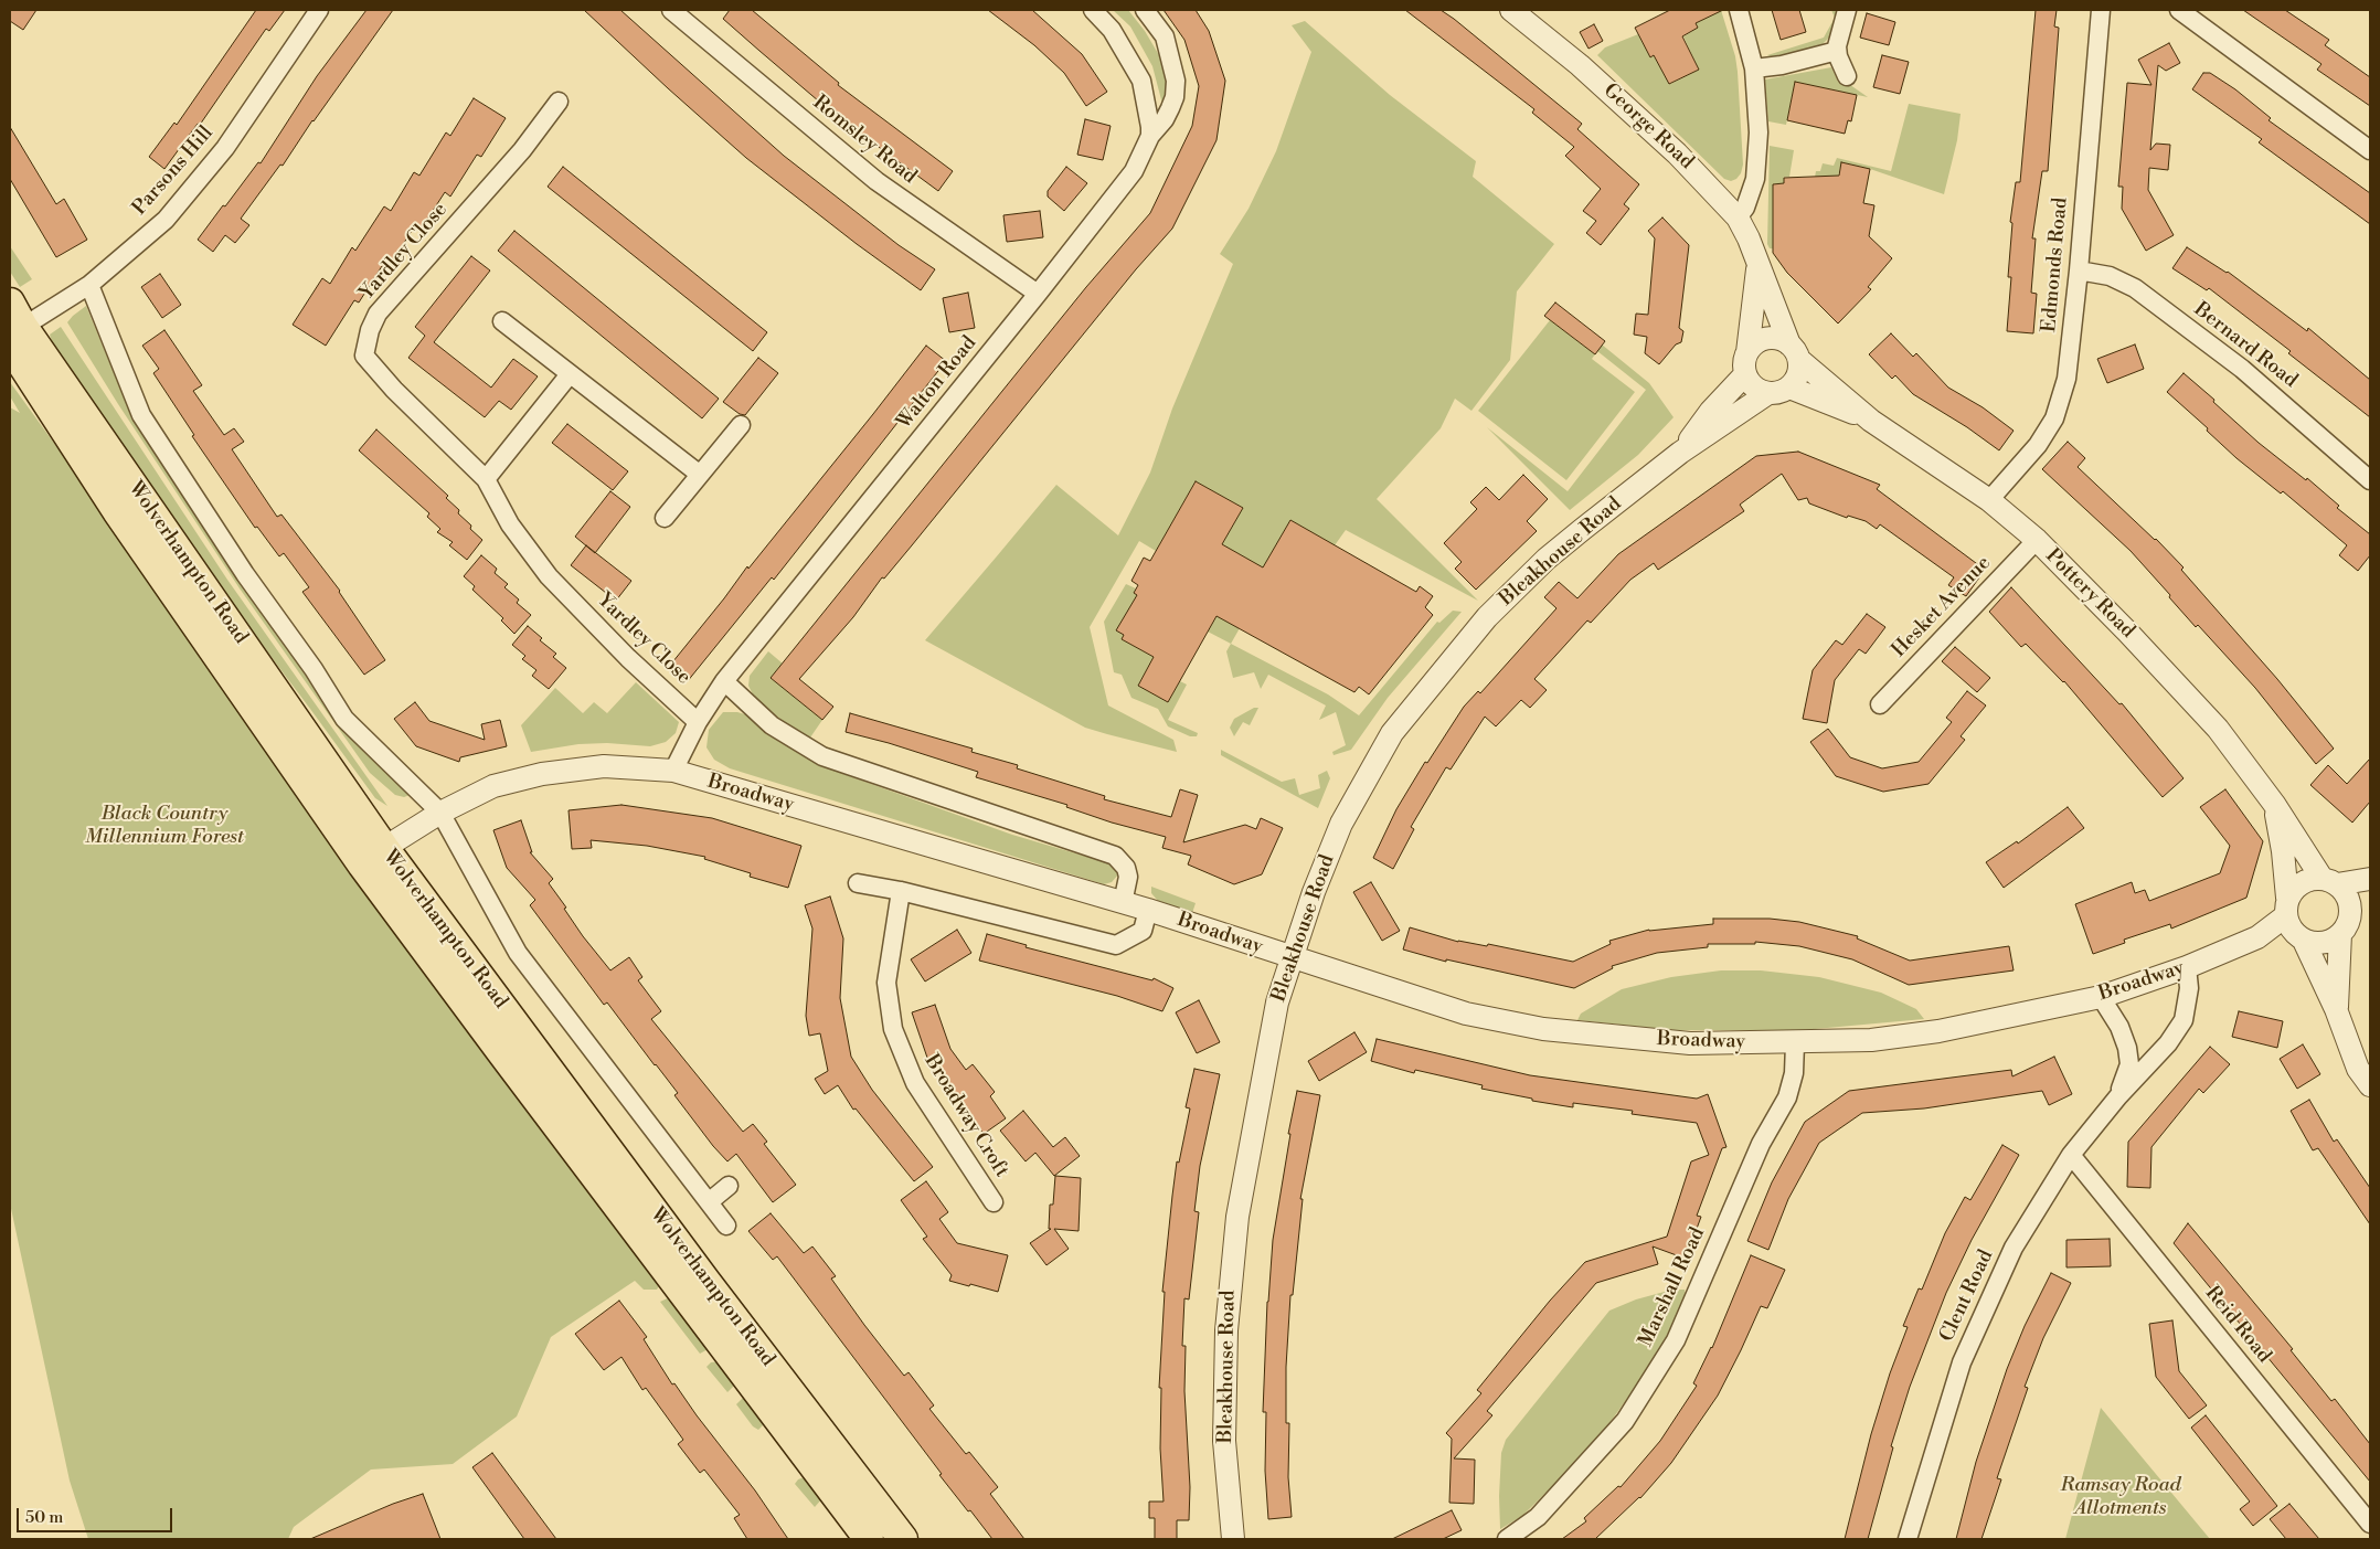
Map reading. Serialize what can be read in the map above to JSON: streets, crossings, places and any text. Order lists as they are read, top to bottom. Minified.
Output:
{"streets":{"highway":["Wolverhampton Road"],"street":["George Road","Romsley Road","Parsons Hill","Yardley Close","Edmonds Road","Bernard Road","Walton Road","Bleakhouse Road","Pottery Road","Hesket Avenue","Broadway","Broadway Croft","Marshall Road","Clent Road","Reid Road"]},"crossings":[["George Road","Bleakhouse Road"],["George Road","Pottery Road"],["Romsley Road","Walton Road"],["Parsons Hill","Wolverhampton Road"],["Yardley Close","Walton Road"],["Edmonds Road","Bernard Road"],["Edmonds Road","Pottery Road"],["Walton Road","Broadway"],["Bleakhouse Road","Pottery Road"],["Bleakhouse Road","Broadway"],["Wolverhampton Road","Broadway"],["Pottery Road","Hesket Avenue"],["Pottery Road","Broadway"],["Broadway","Marshall Road"],["Broadway","Clent Road"],["Clent Road","Reid Road"]],"parks":["Black Country Millennium Forest","Ramsay Road Allotments"],"scale_bar":"50 m"}
